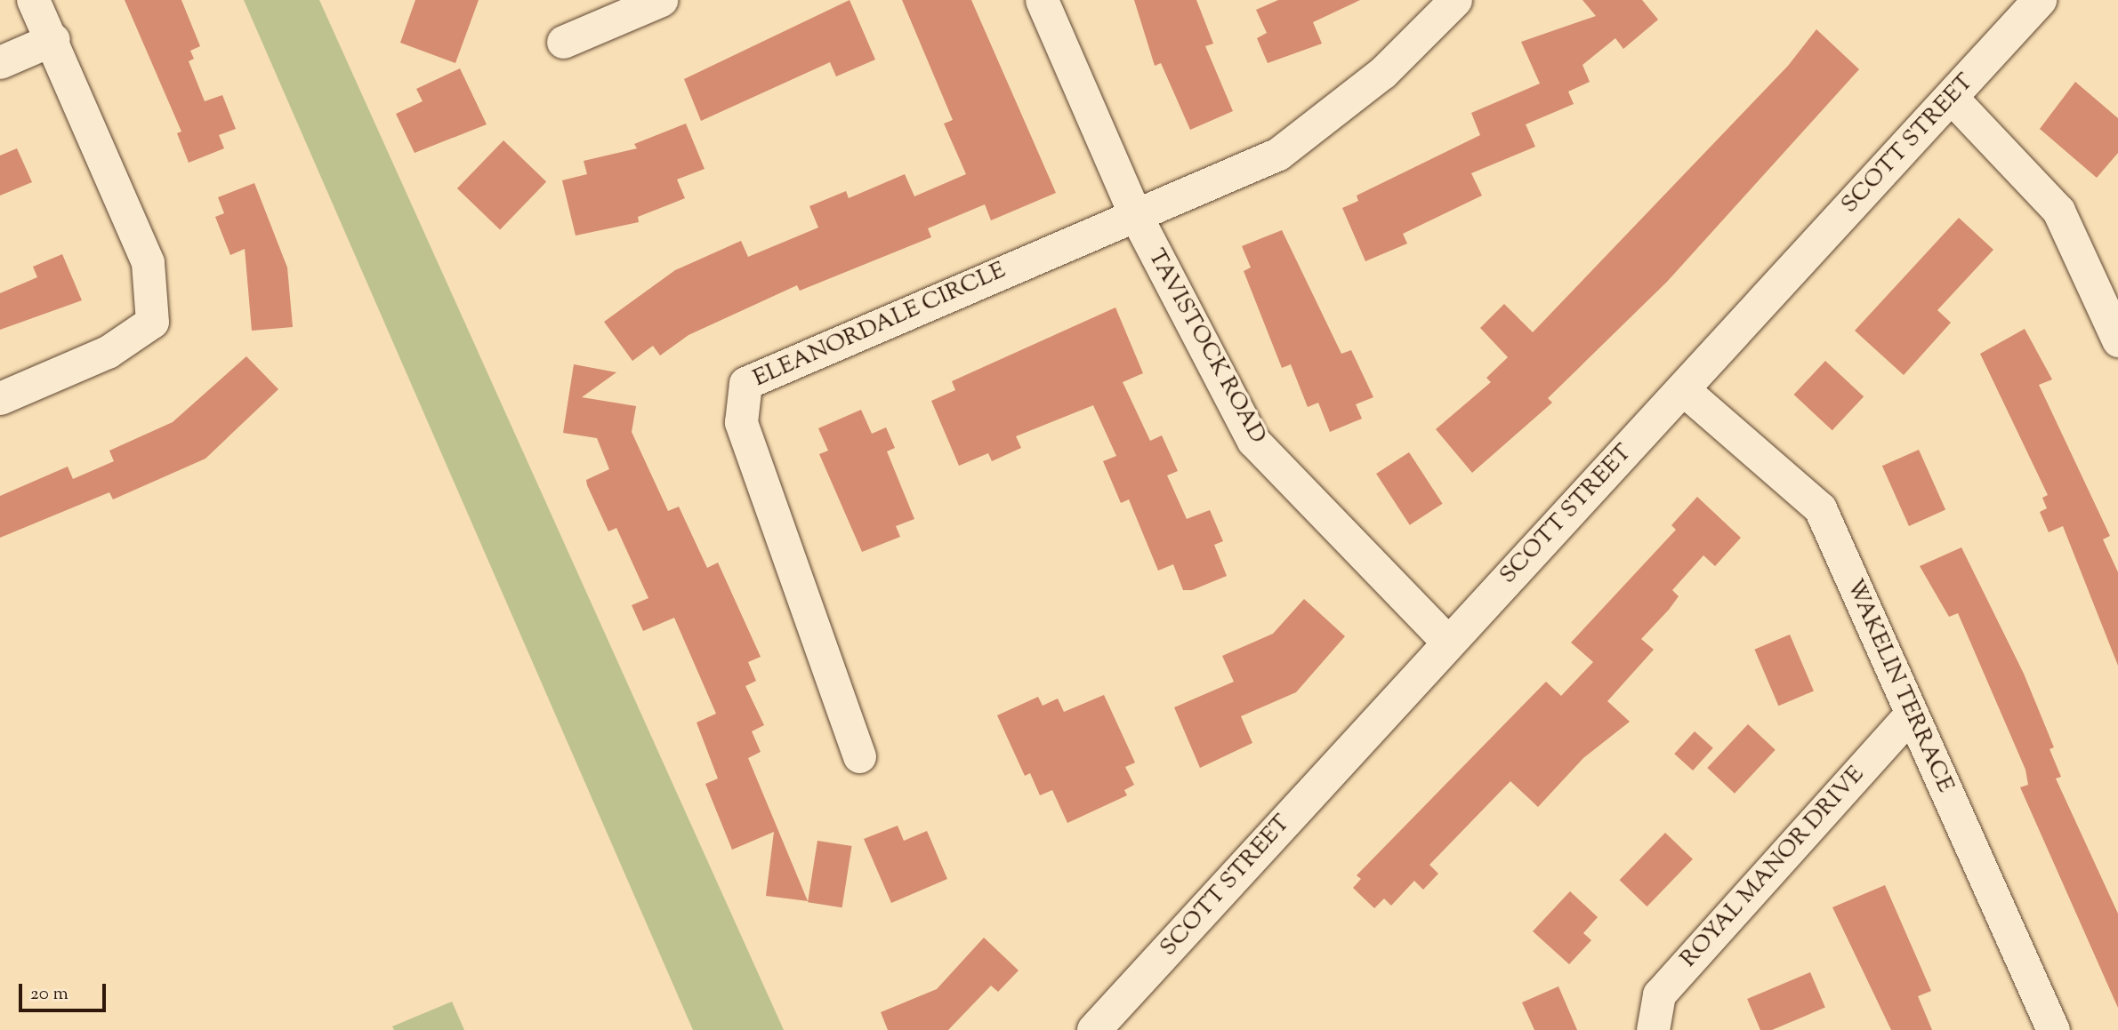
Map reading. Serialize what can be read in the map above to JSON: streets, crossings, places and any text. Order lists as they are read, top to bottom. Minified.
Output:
{"streets":{"main road":["SCOTT STREET"],"street":["ELEANORDALE CIRCLE","TAVISTOCK ROAD","WAKELIN TERRACE","ROYAL MANOR DRIVE"]},"crossings":[["SCOTT STREET","TAVISTOCK ROAD"],["SCOTT STREET","WAKELIN TERRACE"],["ELEANORDALE CIRCLE","TAVISTOCK ROAD"],["WAKELIN TERRACE","ROYAL MANOR DRIVE"]],"scale_bar":"20 m"}
